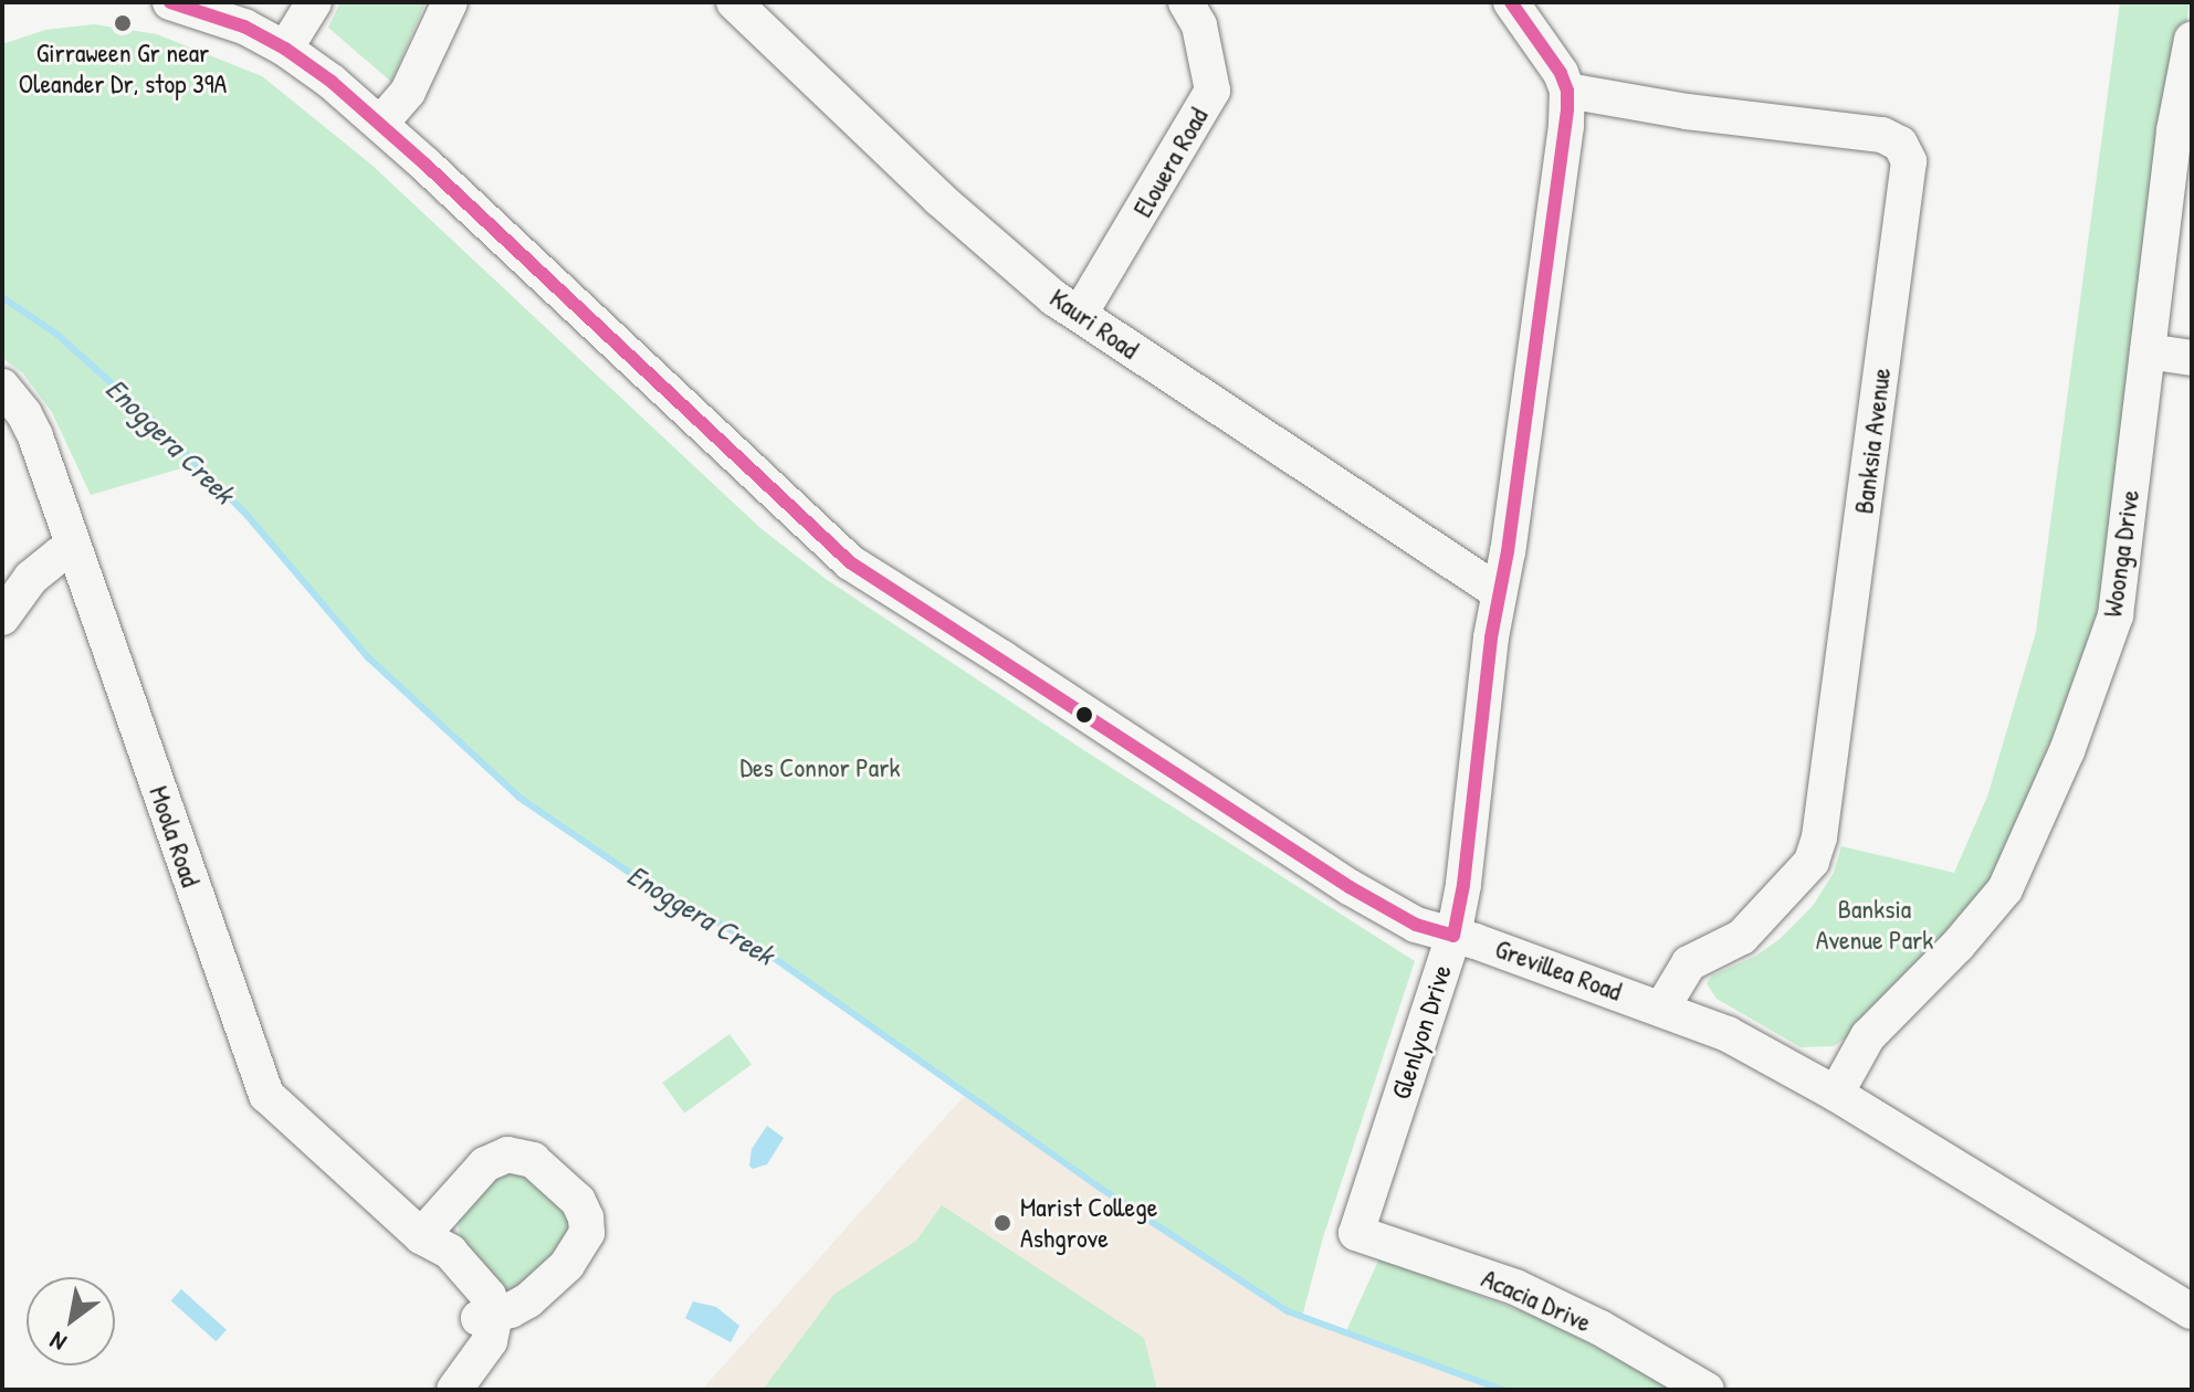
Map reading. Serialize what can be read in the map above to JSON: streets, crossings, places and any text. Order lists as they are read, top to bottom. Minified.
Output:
{"streets":{"street":["Elouera Road","Kauri Road","Banksia Avenue","Woonga Drive","Moola Road","Grevillea Road","Glenlyon Drive","Acacia Drive"]},"crossings":[["Elouera Road","Kauri Road"],["Kauri Road","Glenlyon Drive"],["Banksia Avenue","Grevillea Road"],["Banksia Avenue","Glenlyon Drive"],["Woonga Drive","Grevillea Road"],["Grevillea Road","Glenlyon Drive"],["Glenlyon Drive","Acacia Drive"]],"water":["Enoggera Creek"],"parks":["Des Connor Park","Banksia Avenue Park"],"places":["Girraween Gr near Oleander Dr, stop 39A","Marist College Ashgrove"],"north":"bottom left"}
